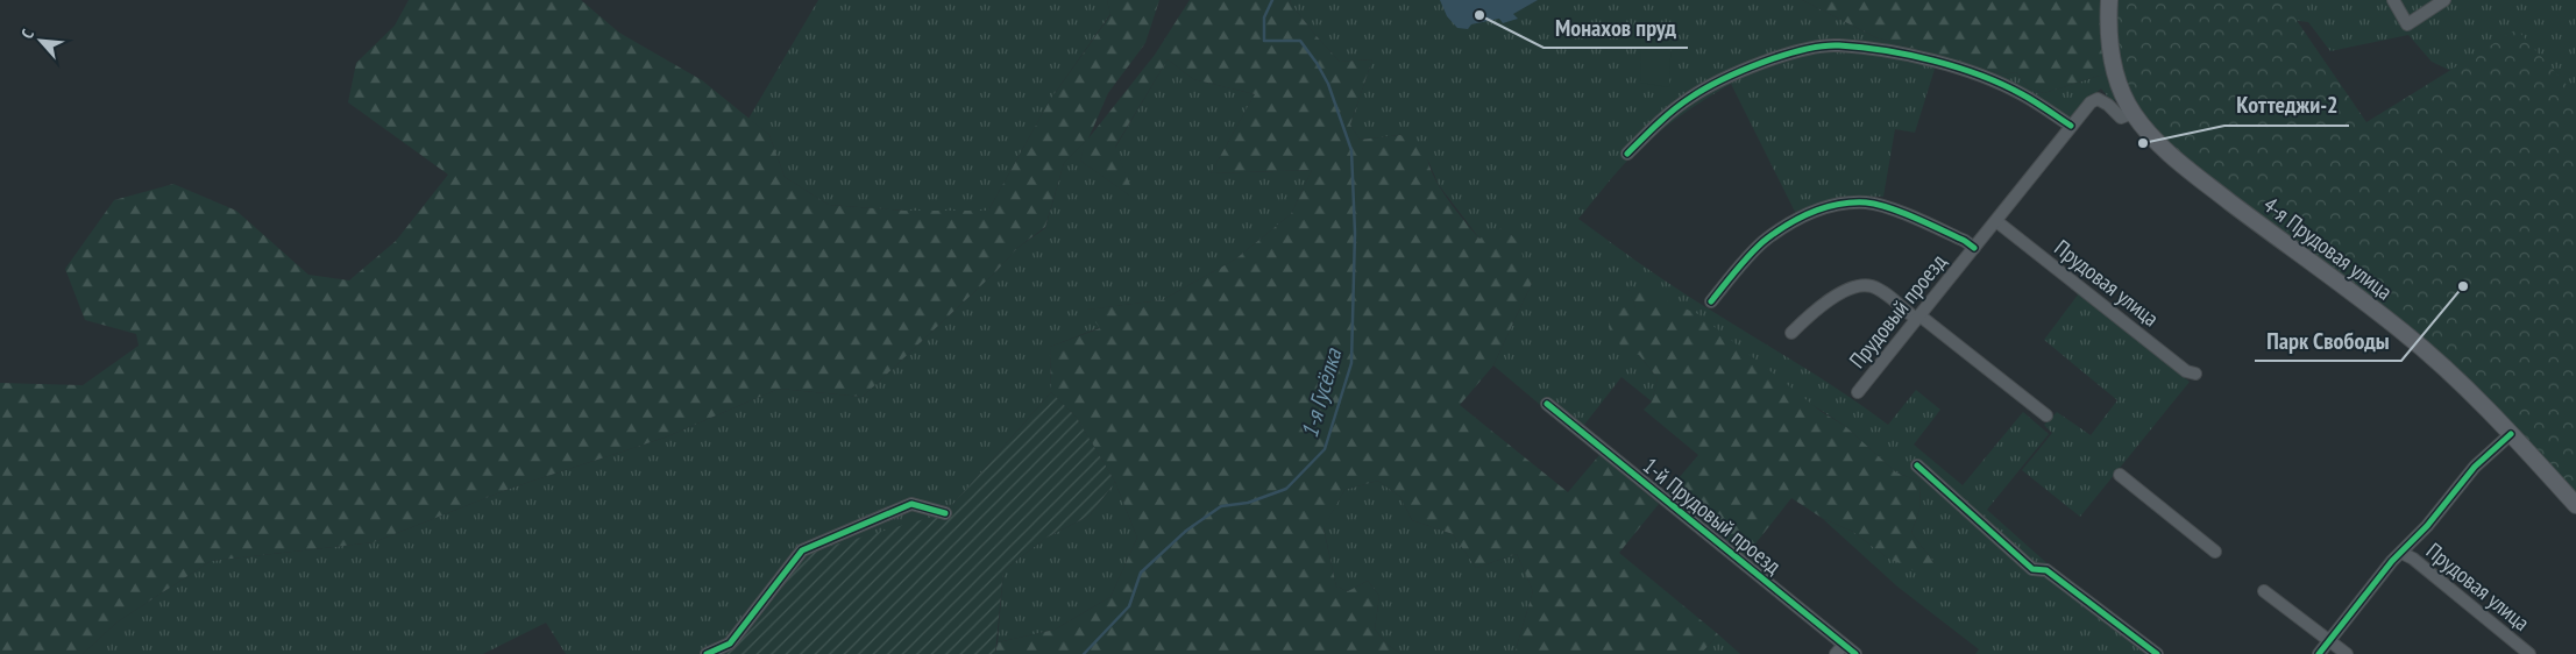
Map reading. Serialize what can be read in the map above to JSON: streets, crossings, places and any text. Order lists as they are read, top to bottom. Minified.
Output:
{"streets":{"main road":["4-я Прудовая улица"],"street":["Прудовая улица","Прудовый проезд","1-й Прудовый проезд"]},"crossings":[["4-я Прудовая улица","Прудовый проезд"],["Прудовая улица","Прудовый проезд"]],"water":["1-я Гусёлка"],"places":["Монахов пруд","Коттеджи-2","Парк Свободы"],"north":"top left"}
